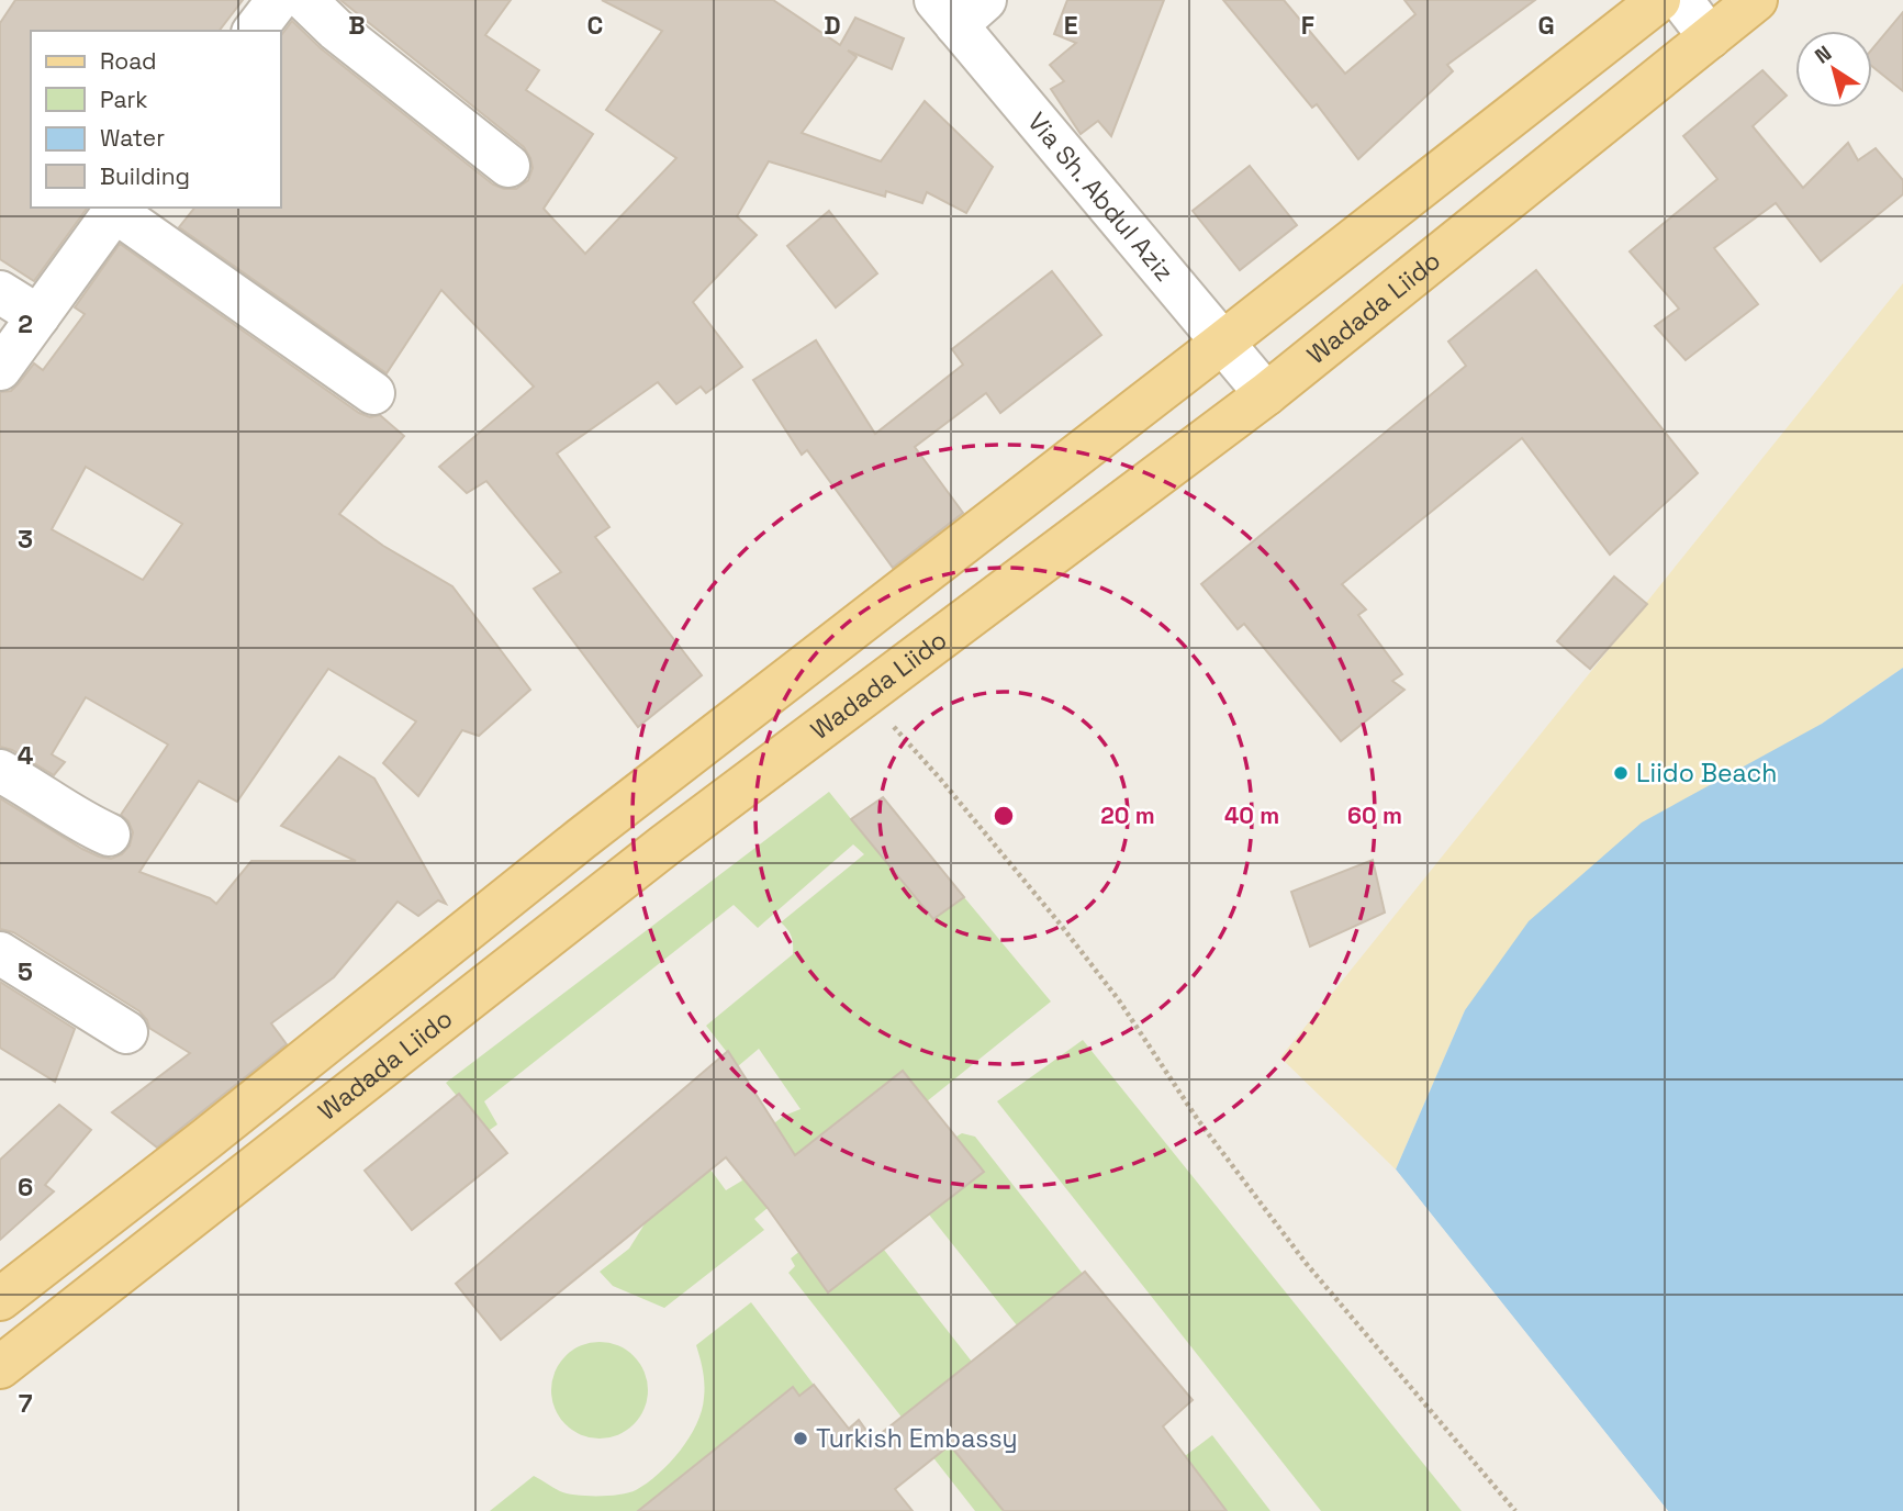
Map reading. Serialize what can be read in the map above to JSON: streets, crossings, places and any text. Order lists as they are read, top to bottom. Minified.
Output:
{"streets":{"main road":["Wadada Liido"],"street":["Via Sh. Abdul Aziz"]},"crossings":[["Via Sh. Abdul Aziz","Wadada Liido"]],"places":["Liido Beach","Turkish Embassy"],"legend":["Road","Park","Water","Building"],"north":"top left","grid":{"columns":["B","C","D","E","F","G"],"rows":["2","3","4","5","6","7"]},"rings":["20 m","40 m","60 m"]}
